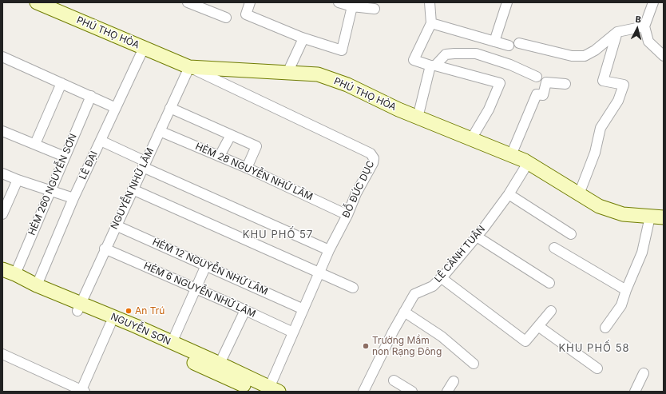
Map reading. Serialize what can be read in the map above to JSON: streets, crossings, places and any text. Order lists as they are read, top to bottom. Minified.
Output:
{"streets":{"street":["PHÚ THỌ HÒA","LÊ ĐẠI","HẺM 28 NGUYỄN NHỮ LÃM","HẺM 260 NGUYỄN SƠN","NGUYỄN NHỮ LÃM","ĐỖ ĐỨC DỤC","LÊ CẢNH TUÂN","HẺM 12 NGUYỄN NHỮ LÃM","HẺM 6 NGUYỄN NHỮ LÃM","NGUYỄN SƠN"]},"crossings":[["PHÚ THỌ HÒA","LÊ ĐẠI"],["PHÚ THỌ HÒA","NGUYỄN NHỮ LÃM"],["PHÚ THỌ HÒA","ĐỖ ĐỨC DỤC"],["PHÚ THỌ HÒA","LÊ CẢNH TUÂN"],["LÊ ĐẠI","NGUYỄN SƠN"],["HẺM 28 NGUYỄN NHỮ LÃM","NGUYỄN NHỮ LÃM"],["HẺM 28 NGUYỄN NHỮ LÃM","ĐỖ ĐỨC DỤC"],["HẺM 260 NGUYỄN SƠN","NGUYỄN SƠN"],["NGUYỄN NHỮ LÃM","ĐỖ ĐỨC DỤC"],["NGUYỄN NHỮ LÃM","HẺM 12 NGUYỄN NHỮ LÃM"],["NGUYỄN NHỮ LÃM","HẺM 6 NGUYỄN NHỮ LÃM"],["NGUYỄN NHỮ LÃM","NGUYỄN SƠN"],["ĐỖ ĐỨC DỤC","HẺM 12 NGUYỄN NHỮ LÃM"],["ĐỖ ĐỨC DỤC","HẺM 6 NGUYỄN NHỮ LÃM"],["ĐỖ ĐỨC DỤC","NGUYỄN SƠN"]],"districts":["KHU PHỐ 57","KHU PHỐ 58"],"places":["An Trú","Trường Mầm non Rạng Đông"],"north":"top"}
